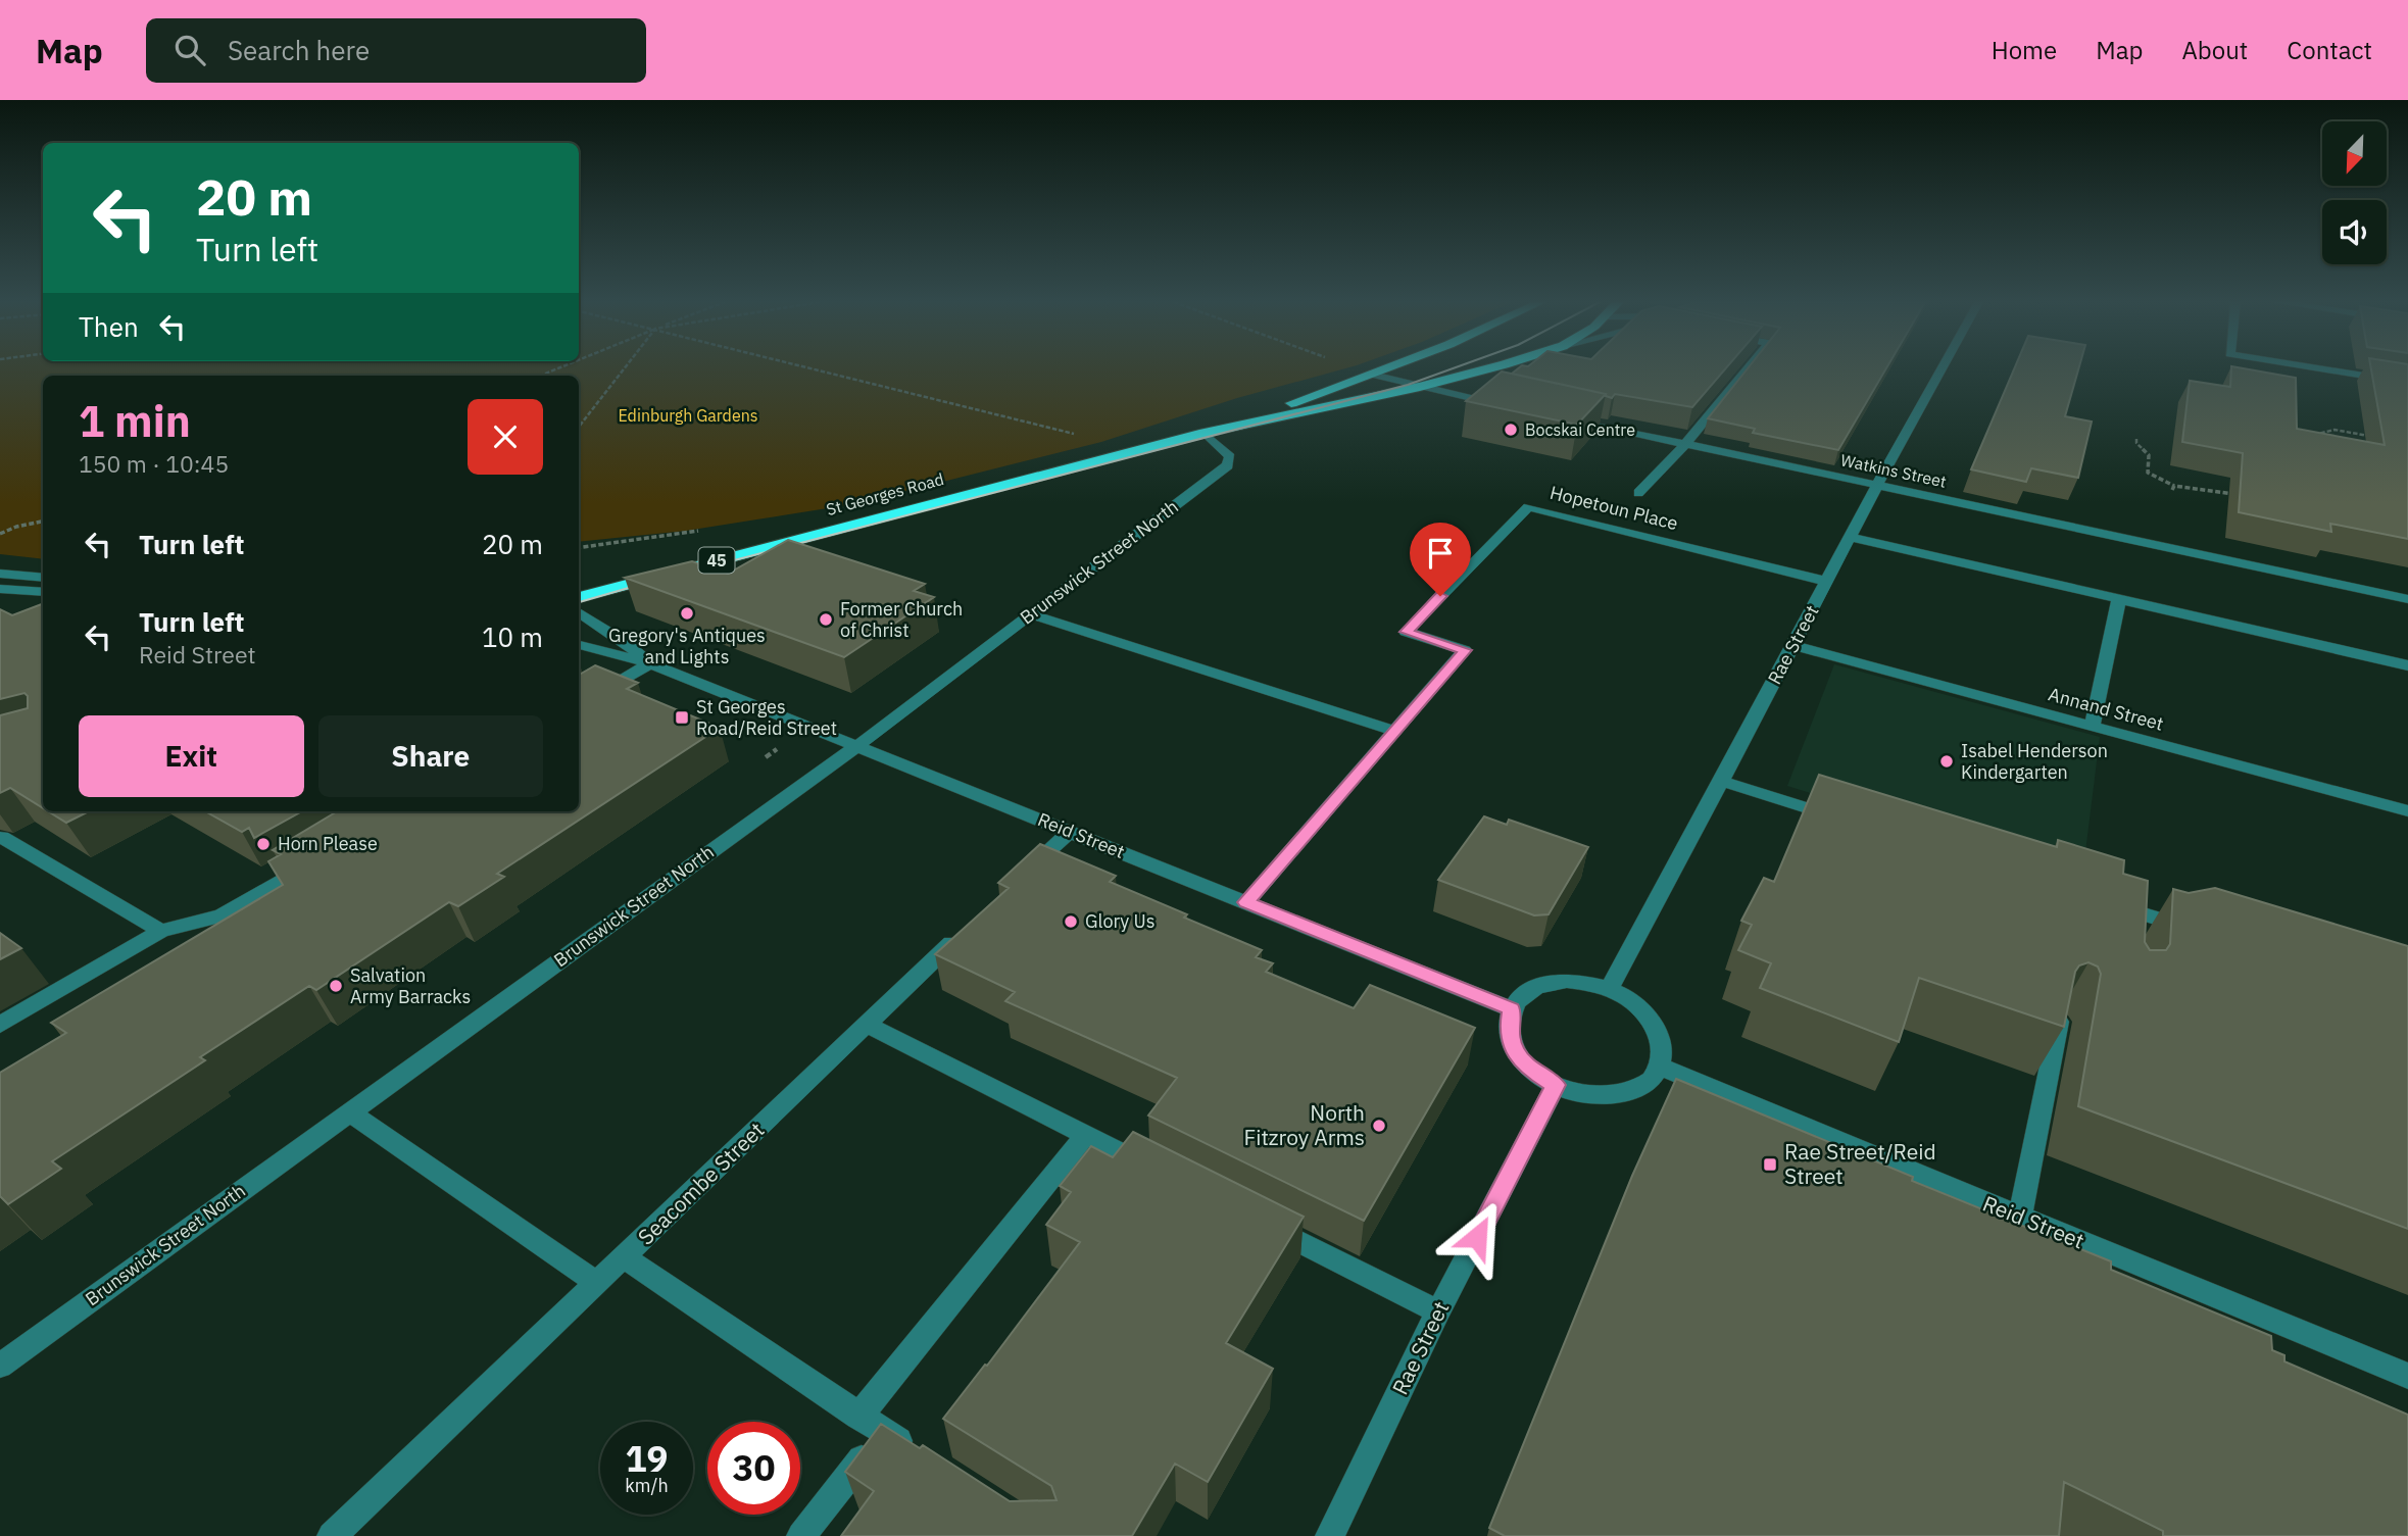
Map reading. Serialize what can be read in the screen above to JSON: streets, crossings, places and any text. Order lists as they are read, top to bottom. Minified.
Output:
{"streets":{"highway":["St Georges Road","45"],"street":["Watkins Street","Hopetoun Place","Brunswick Street North","Rae Street","Annand Street","Reid Street","Seacombe Street"]},"crossings":[["Watkins Street","Rae Street"],["St Georges Road","Brunswick Street North"],["Hopetoun Place","Rae Street"],["Hopetoun Place","Reid Street"],["Brunswick Street North","Reid Street"],["Rae Street","Annand Street"],["Rae Street","Reid Street"]],"parks":["Edinburgh Gardens"],"places":{"other":["Bocskai Centre","Gregory's Antiques and Lights","Former Church of Christ","Isabel Henderson Kindergarten","Horn Please","Glory Us","Salvation Army Barracks","North Fitzroy Arms"],"transit":["St Georges Road/Reid Street","Rae Street/Reid Street"]},"north":"bottom left","page":{"header":"Map","search":"Search here","nav":["Home","Map","About","Contact"],"turn":["20 m","Turn left"],"then":"Then","heading":["1 min","150 m · 10:45"],"list":[{"name":"Turn left","value":"20 m"},{"name":"Turn left","note":"Reid Street","value":"10 m"}],"buttons":["Exit","Share"],"speed":"19 km/h","limit":"30"}}
